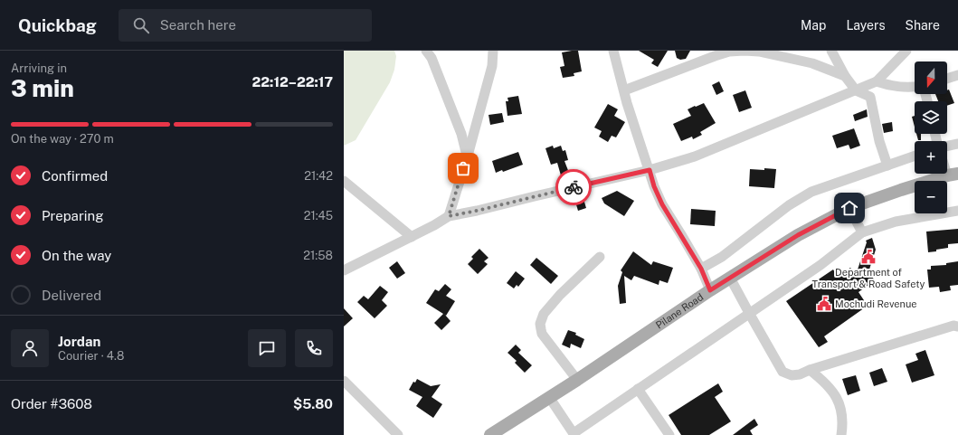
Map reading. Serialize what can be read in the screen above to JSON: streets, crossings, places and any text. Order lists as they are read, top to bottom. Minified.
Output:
{"streets":{"main road":["Pilane Road"]},"places":{"public building":["Department of Transport & Road Safety","Mochudi Revenue"]},"north":"bottom","page":{"header":"Quickbag","search":"Search here","nav":["Map","Layers","Share"],"heading":["3 min","Arriving in","22:12–22:17"],"panel":["Jordan","Courier · 4.8","Order #3608","$5.80"],"map_buttons":["+","−"],"bar":"On the way · 270 m","list":[["Confirmed","21:42"],["Preparing","21:45"],["On the way","21:58"],"Delivered"]}}
